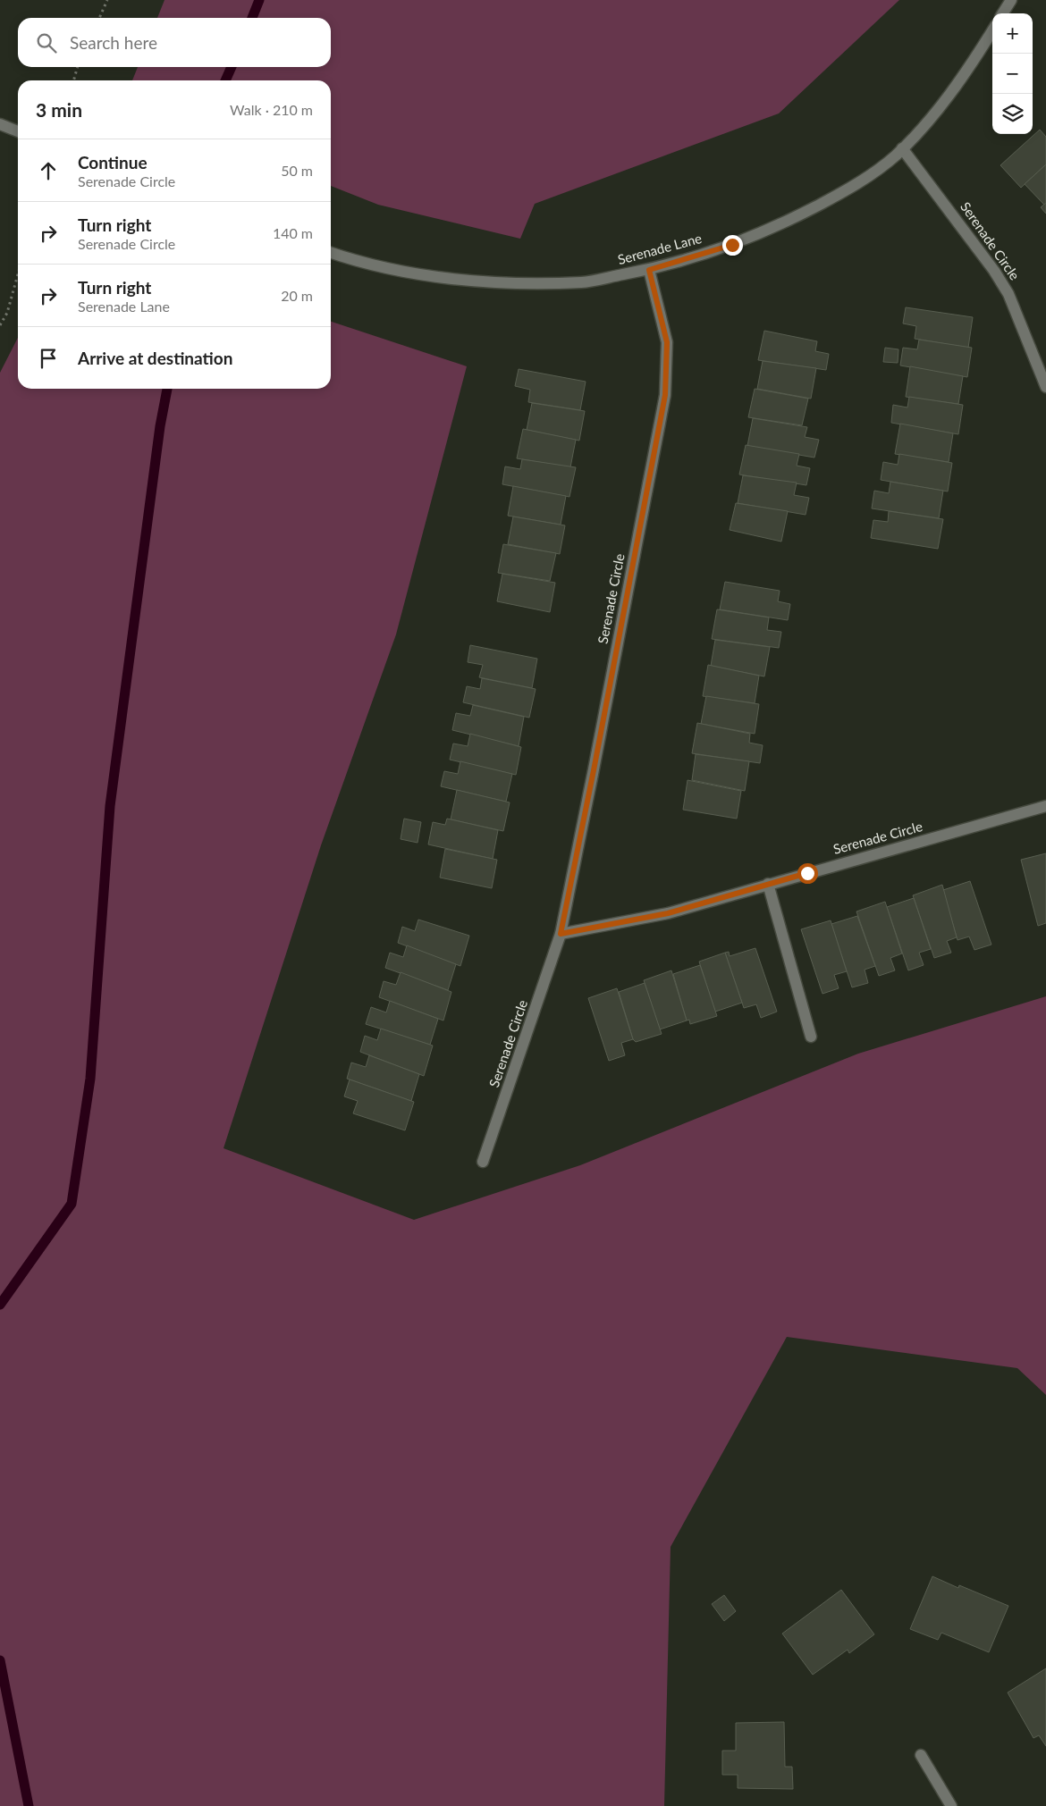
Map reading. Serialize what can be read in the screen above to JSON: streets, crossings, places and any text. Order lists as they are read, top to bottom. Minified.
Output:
{"streets":{"street":["Serenade Circle","Serenade Lane"]},"crossings":[["Serenade Circle","Serenade Lane"]],"page":{"map_buttons":["+","−"],"search":"Search here","heading":["3 min","Walk · 210 m"],"list":[["Continue","Serenade Circle","50 m"],["Turn right","Serenade Circle","140 m"],["Turn right","Serenade Lane","20 m"],"Arrive at destination"]}}
